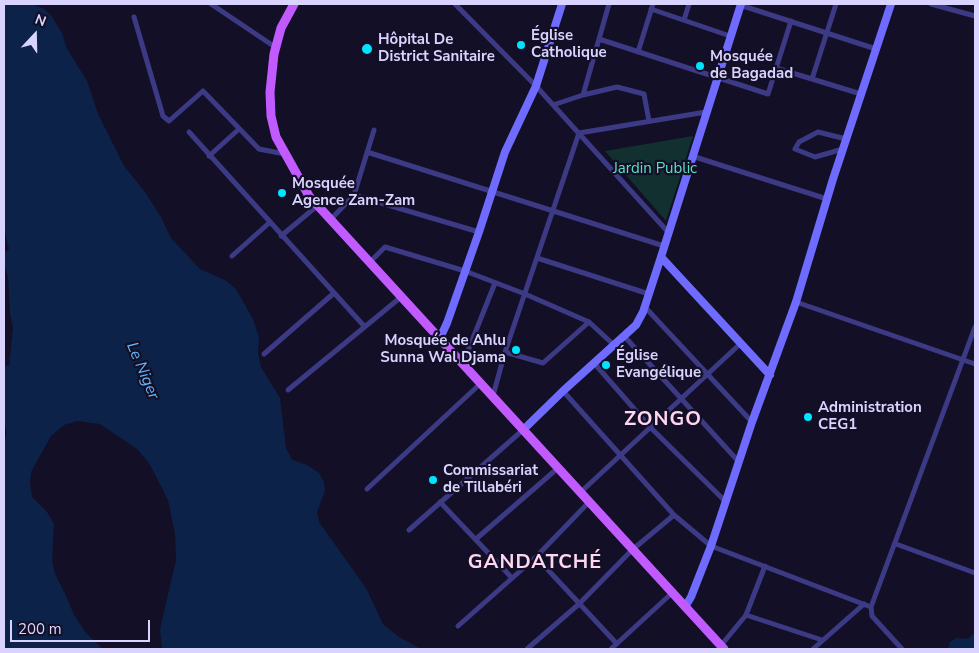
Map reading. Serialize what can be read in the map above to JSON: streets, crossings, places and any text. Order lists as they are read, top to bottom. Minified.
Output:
{"districts":["ZONGO","GANDATCHÉ"],"water":["Le Niger"],"parks":["Jardin Public"],"places":["Église Catholique","Hôpital De District Sanitaire","Mosquée de Bagadad","Mosquée Agence Zam-Zam","Mosquée de Ahlu Sunna Wal Djama","Église Evangélique","Administration CEG1","Commissariat de Tillabéri"],"scale_bar":"200 m","north":"top"}
